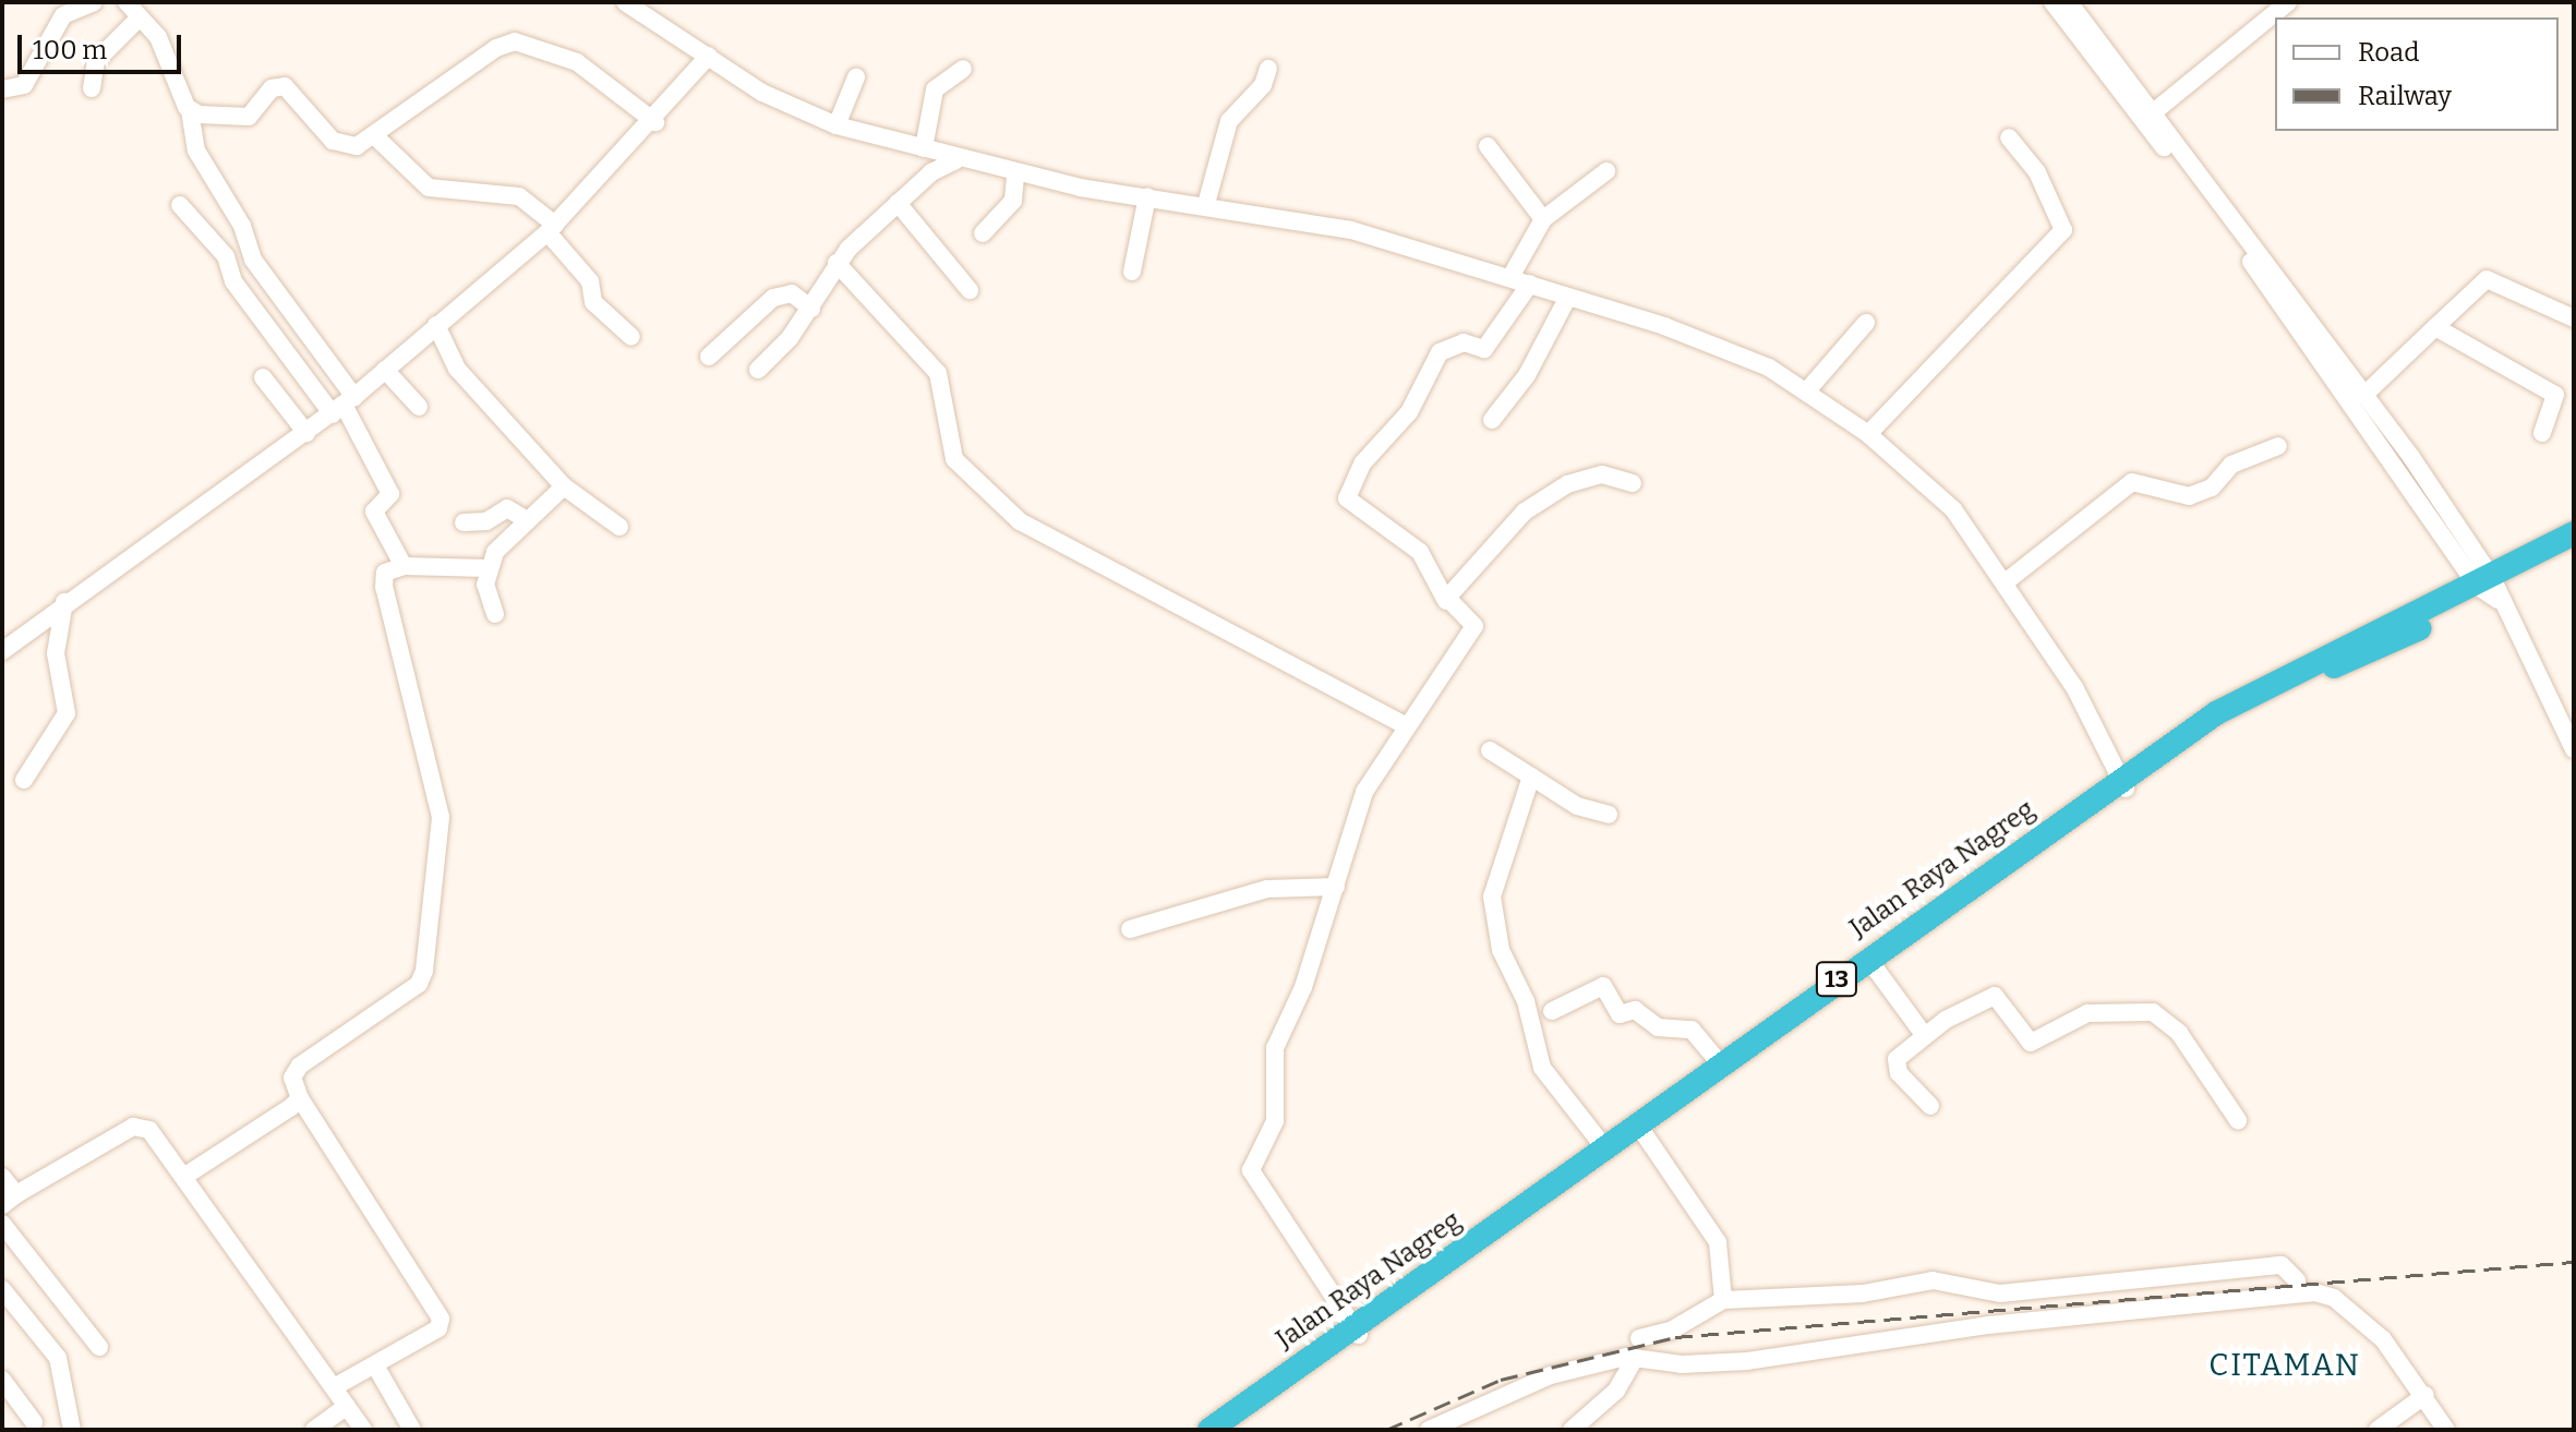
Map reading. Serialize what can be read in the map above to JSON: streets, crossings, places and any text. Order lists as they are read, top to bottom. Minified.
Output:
{"streets":{"highway":["Jalan Raya Nagreg","13"]},"districts":["CITAMAN"],"legend":["Road","Railway"],"scale_bar":"100 m"}
